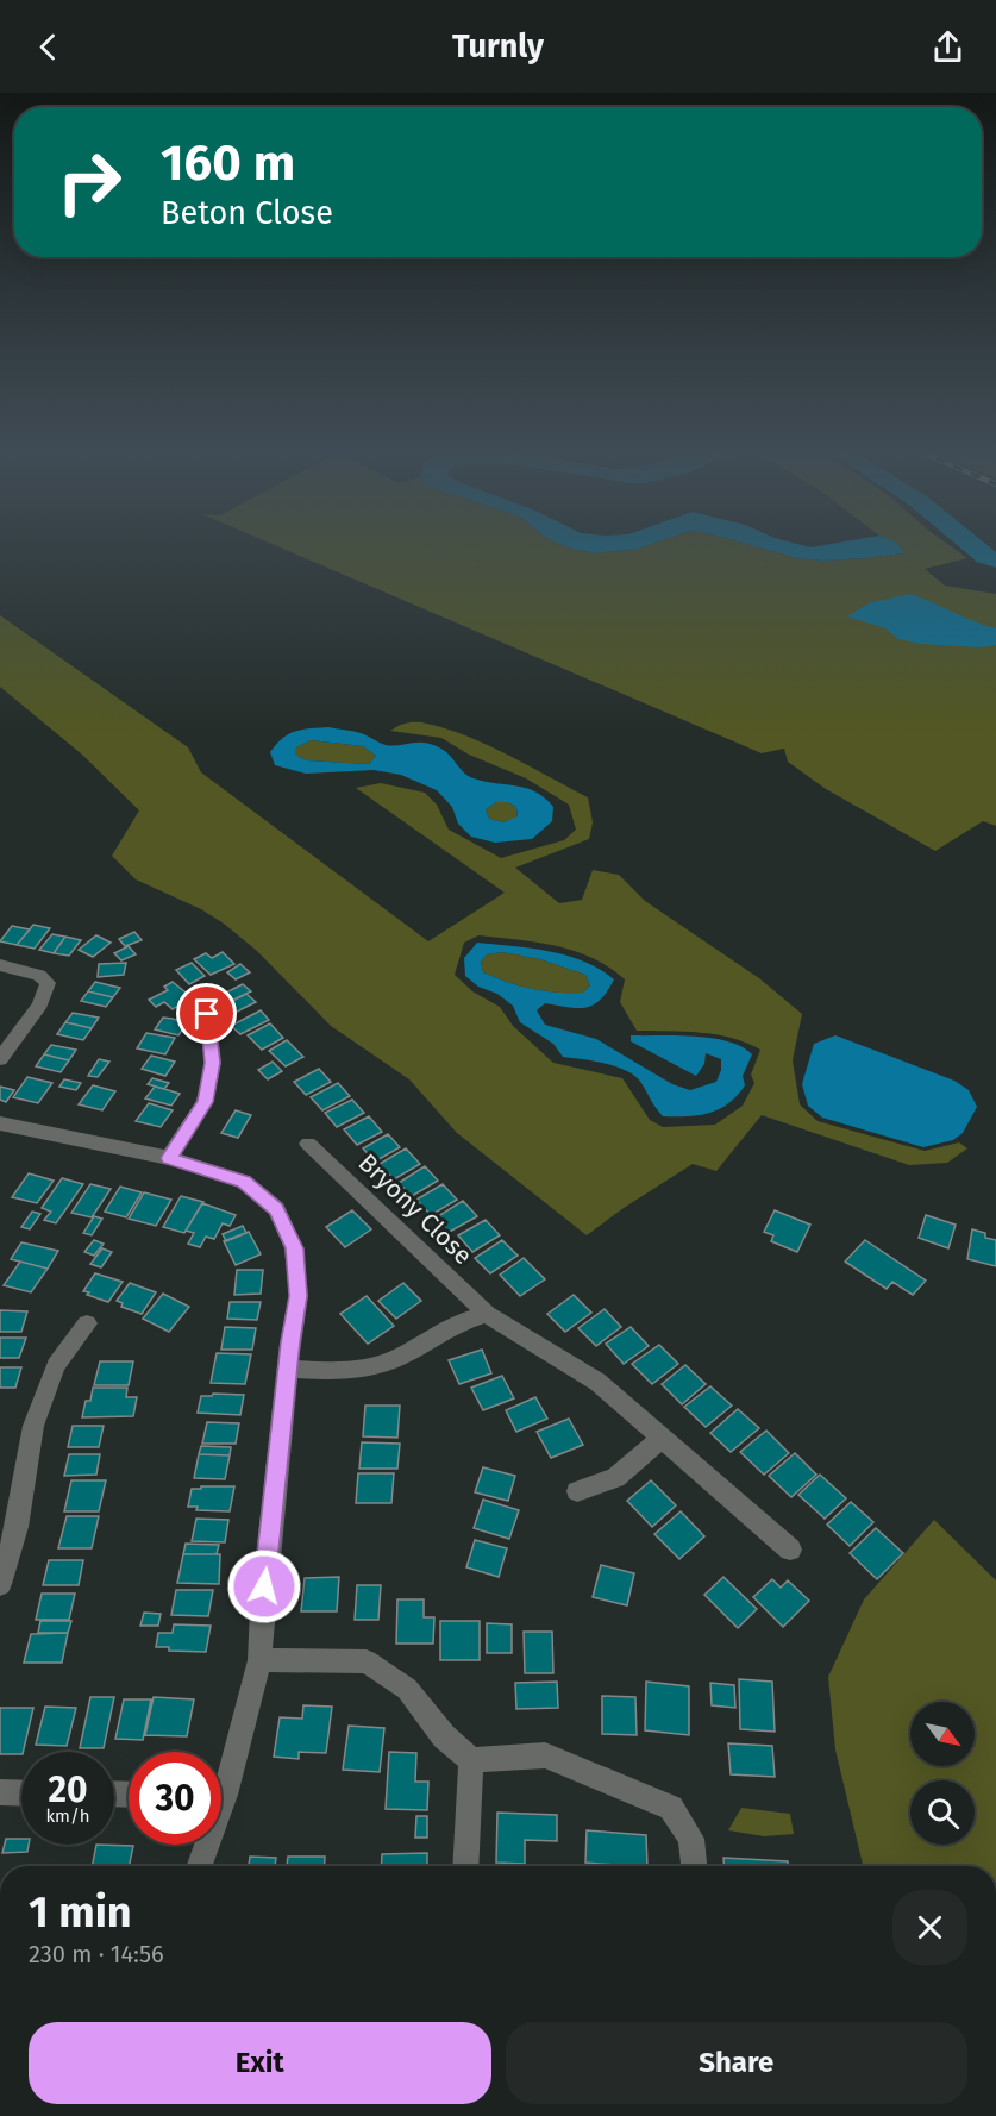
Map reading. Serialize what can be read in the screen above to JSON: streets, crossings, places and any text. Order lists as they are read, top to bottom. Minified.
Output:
{"streets":{"street":["Bryony Close"]},"north":"bottom right","page":{"header":"Turnly","turn":["160 m","Beton Close"],"speed":"20 km/h","limit":"30","heading":["1 min","230 m · 14:56"],"buttons":["Exit","Share"]}}
